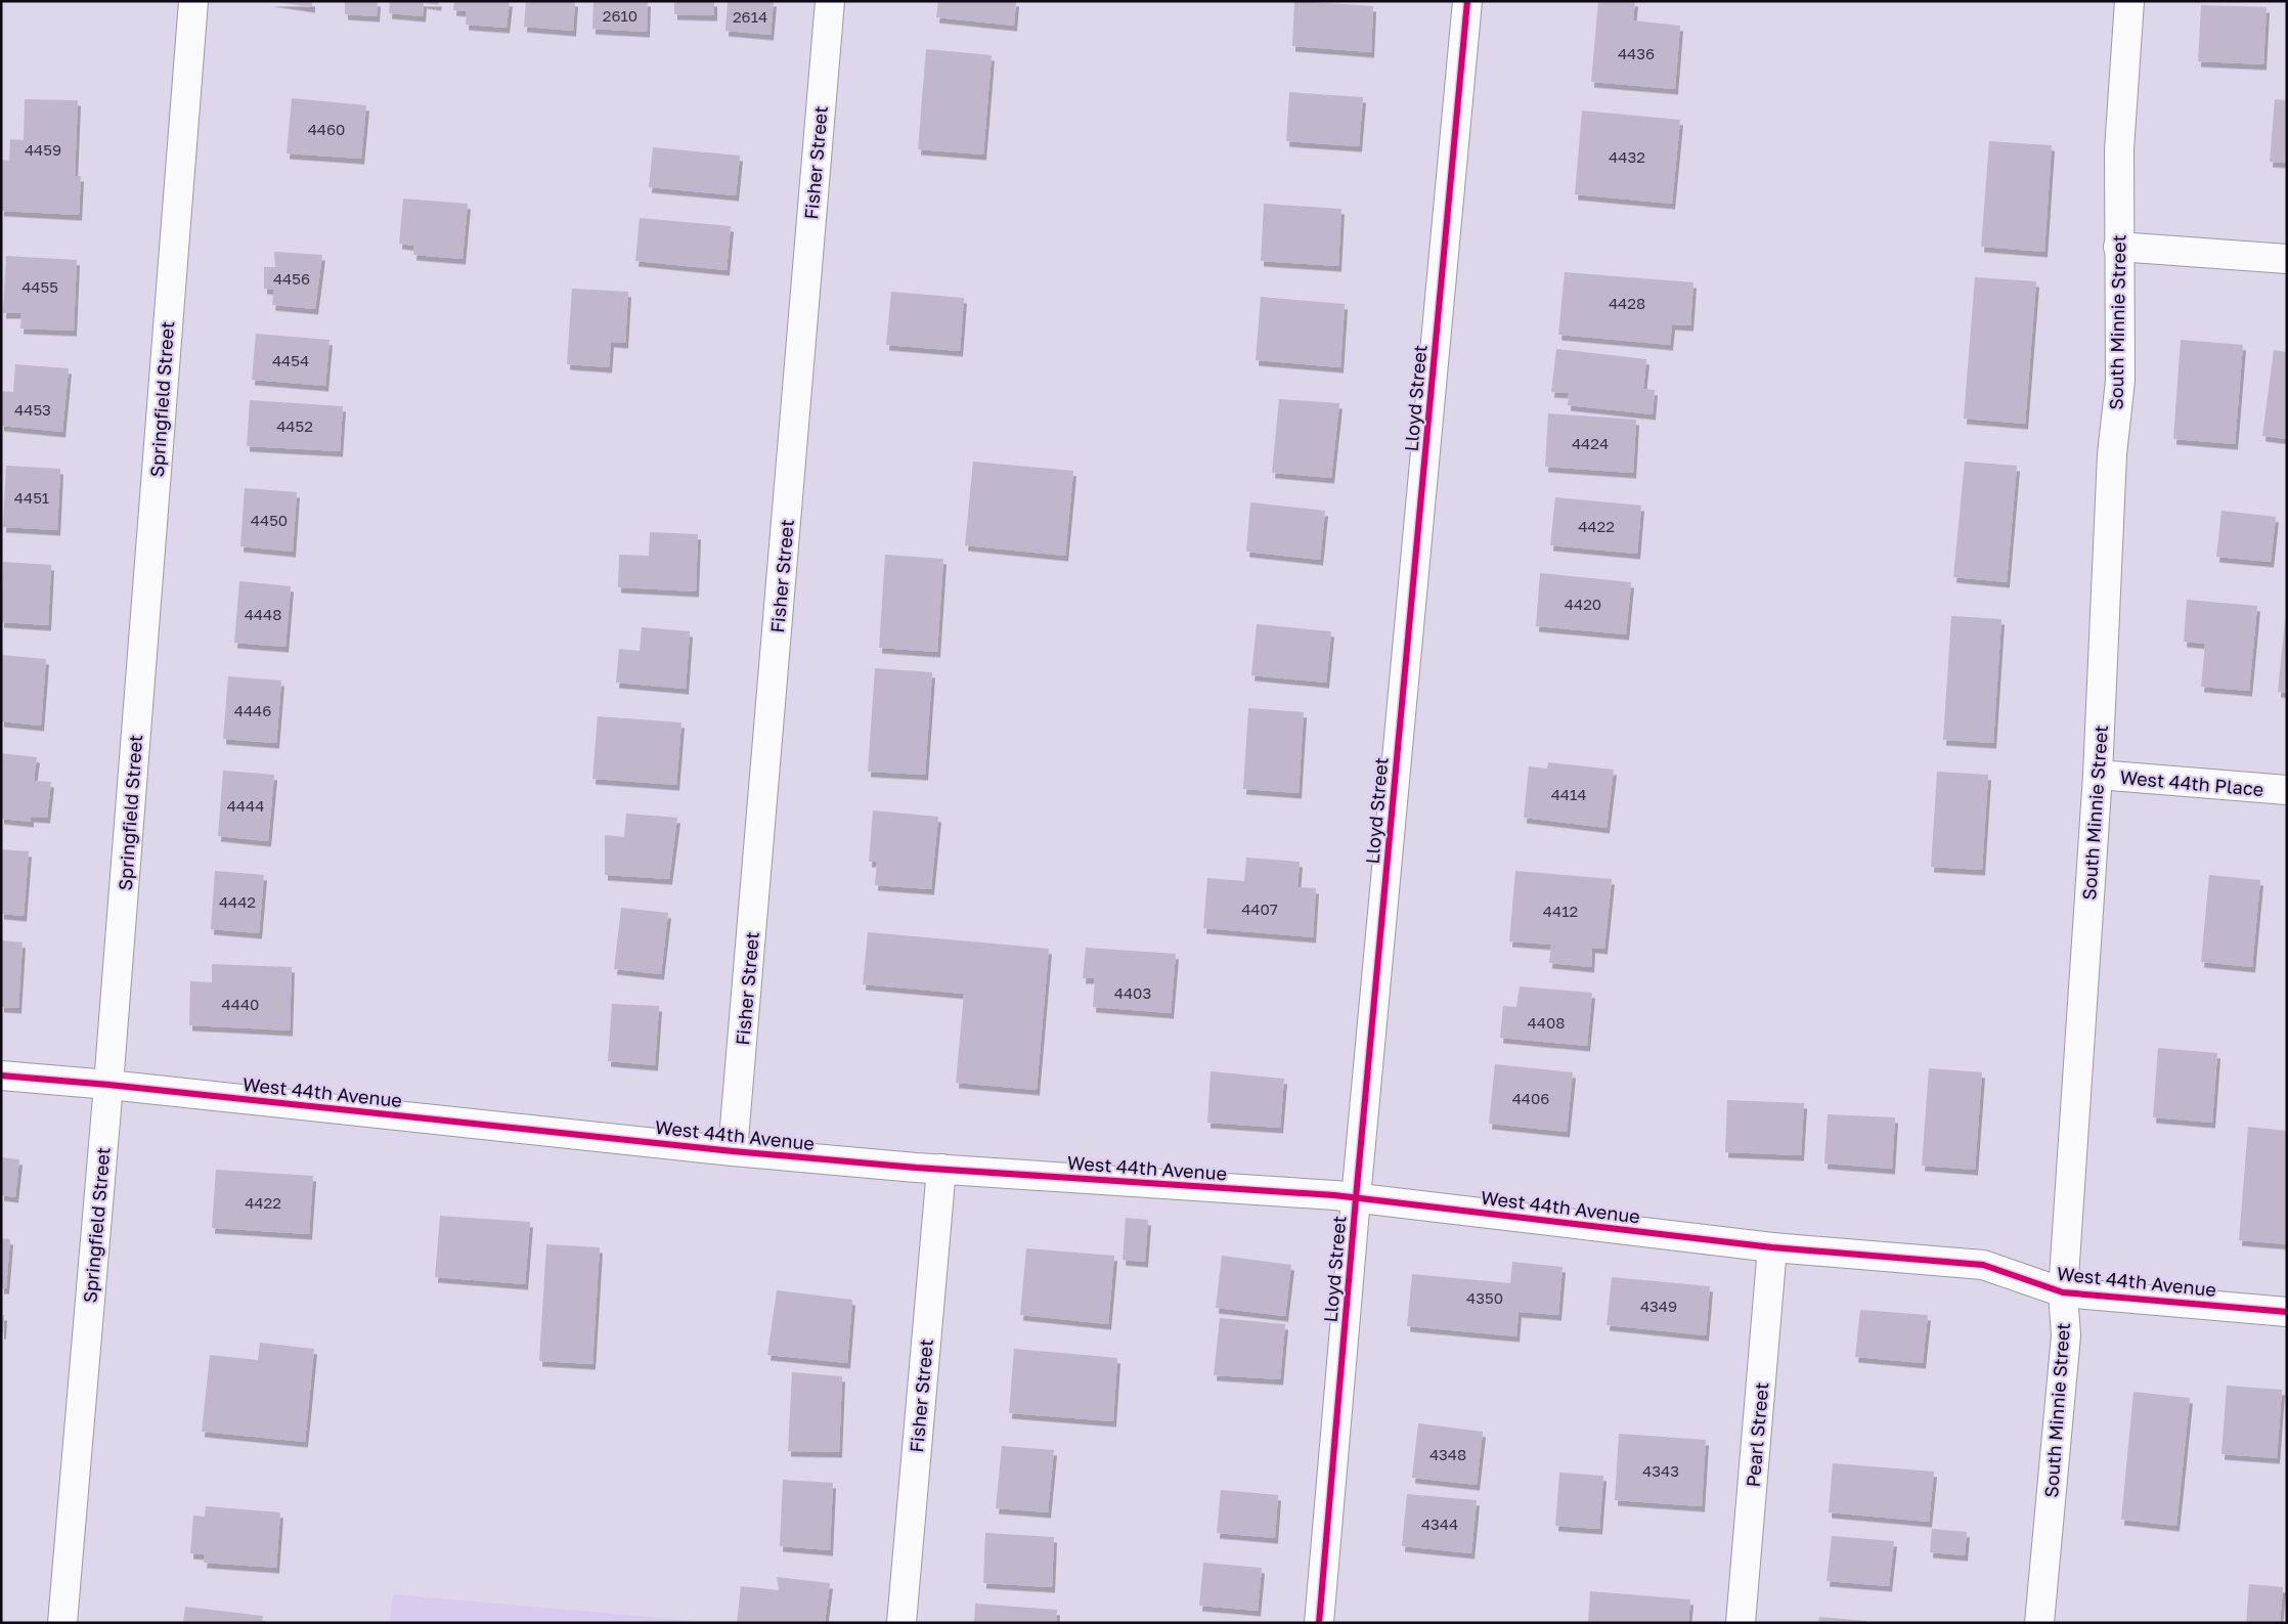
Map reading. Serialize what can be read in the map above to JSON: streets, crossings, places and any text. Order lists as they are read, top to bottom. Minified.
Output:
{"streets":{"street":["Fisher Street","South Minnie Street","Lloyd Street","Springfield Street","West 44th Place","West 44th Avenue","Pearl Street"]},"crossings":[["Fisher Street","West 44th Avenue"],["South Minnie Street","West 44th Place"],["South Minnie Street","West 44th Avenue"],["Lloyd Street","West 44th Avenue"],["Springfield Street","West 44th Avenue"],["West 44th Avenue","Pearl Street"]],"house_numbers":["2610","2614","4436","4460","4459","4432","4456","4455","4428","4454","4453","4452","4424","4451","4450","4422","4420","4448","4446","4414","4444","4442","4407","4412","4403","4440","4408","4406","4422","4350","4349","4348","4343","4344"]}
